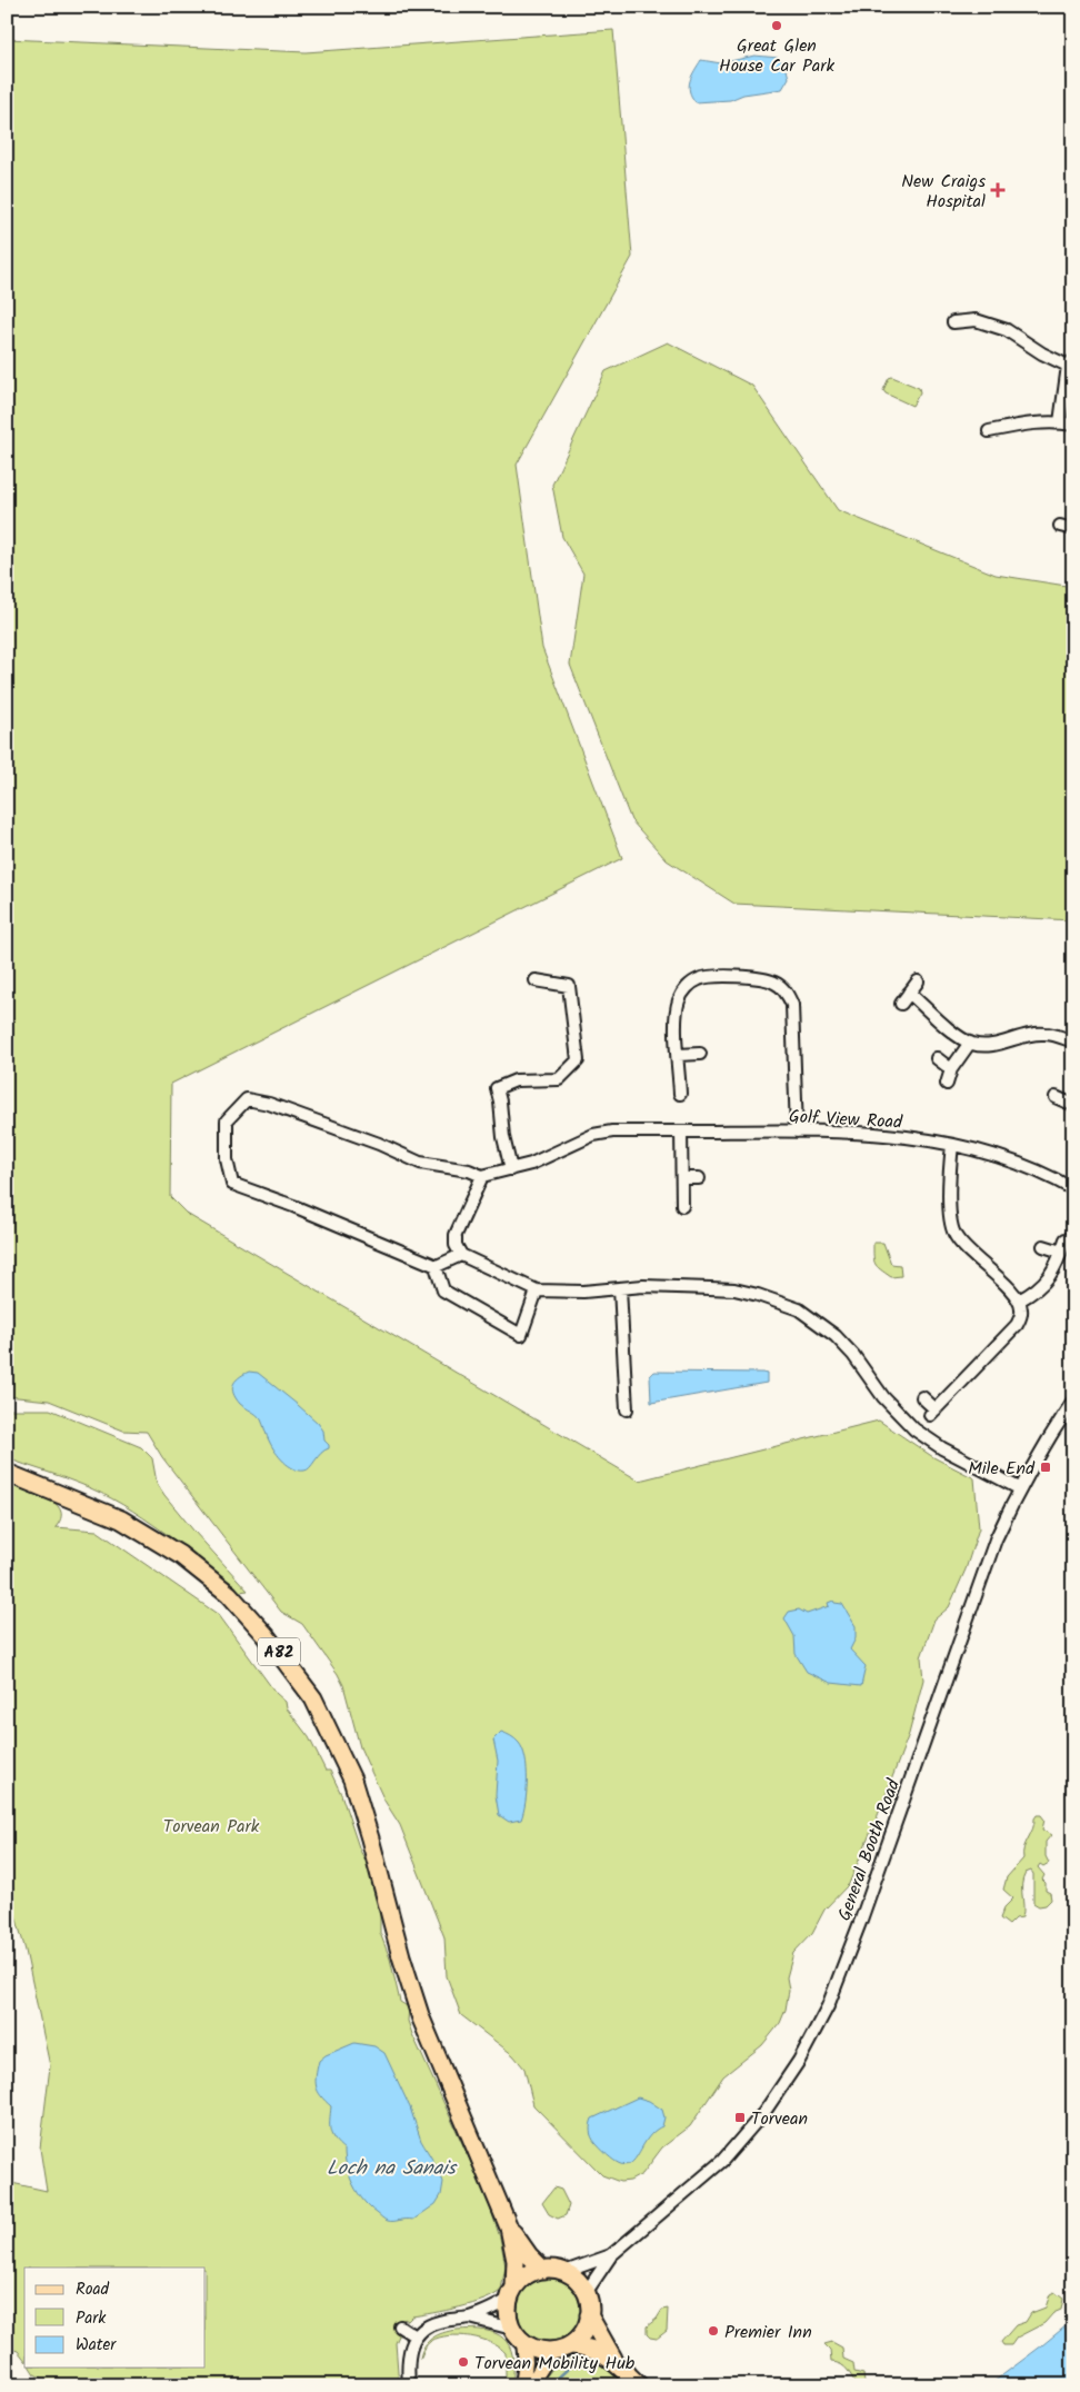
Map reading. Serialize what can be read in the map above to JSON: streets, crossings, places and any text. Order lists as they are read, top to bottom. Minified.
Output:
{"streets":{"highway":["A82"],"street":["Golf View Road","General Booth Road"]},"crossings":[["A82","General Booth Road"]],"water":["Loch na Sanais"],"parks":["Torvean Park"],"places":{"other":["Great Glen House Car Park","Premier Inn","Torvean Mobility Hub"],"health":["New Craigs Hospital"],"transit":["Mile End","Torvean"]},"legend":["Road","Park","Water"]}
